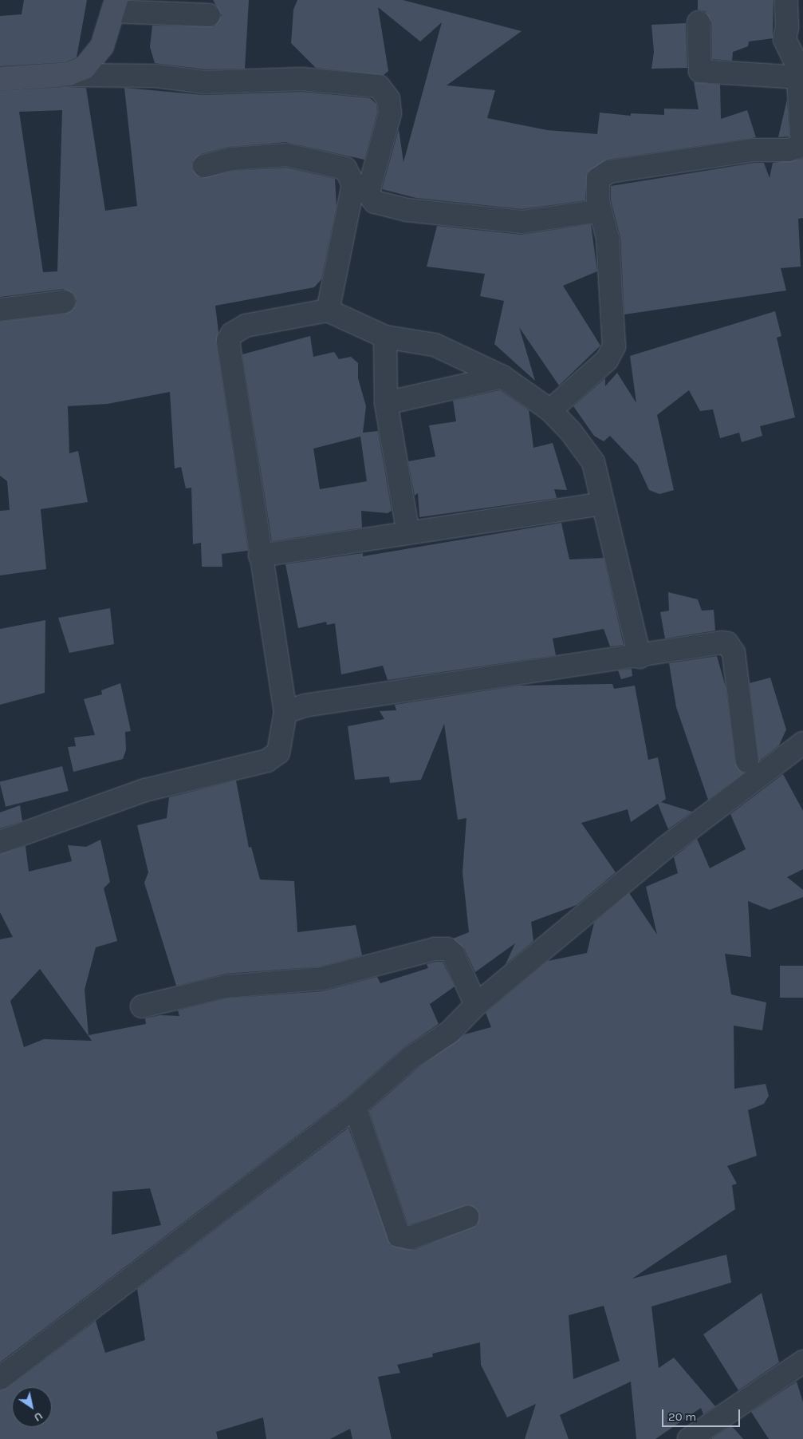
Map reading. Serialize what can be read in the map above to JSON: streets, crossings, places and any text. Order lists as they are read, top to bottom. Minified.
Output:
{"scale_bar":"20 m","north":"bottom right"}
